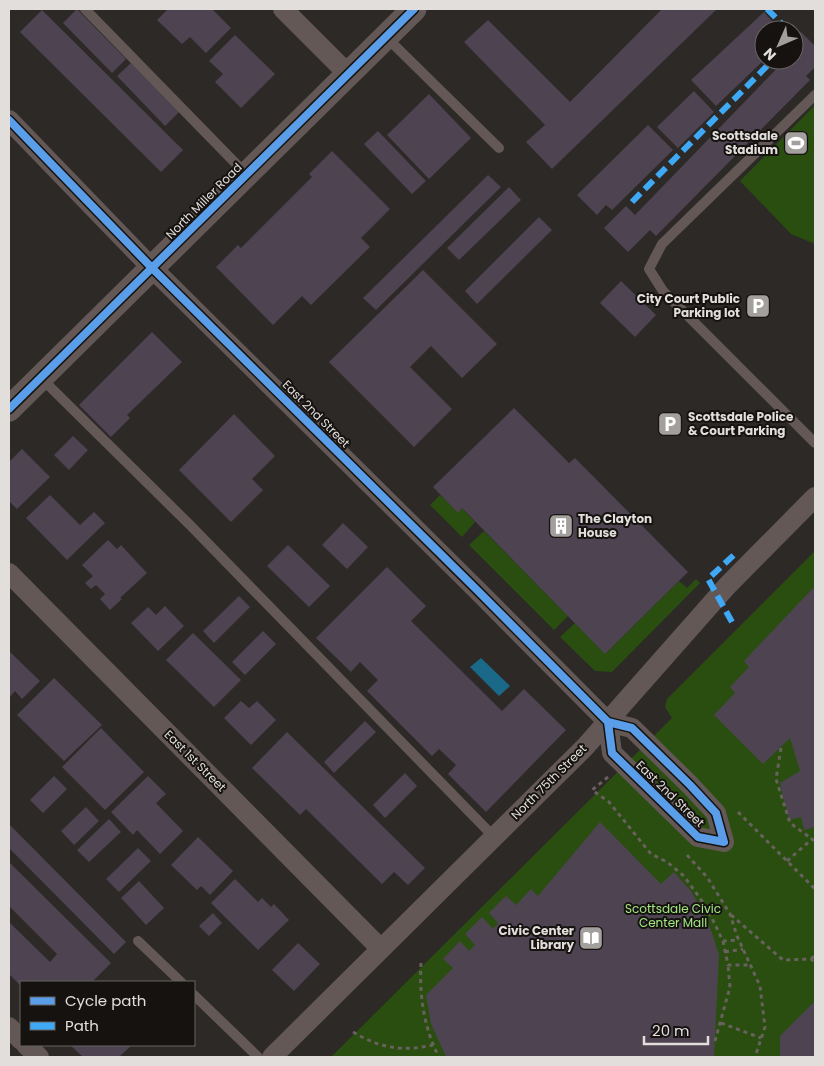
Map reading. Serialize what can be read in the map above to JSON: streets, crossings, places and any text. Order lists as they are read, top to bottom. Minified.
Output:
{"streets":{"street":["North Miller Road","East 2nd Street","East 1st Street","North 75th Street"]},"crossings":[["North Miller Road","East 2nd Street"],["East 2nd Street","North 75th Street"],["East 1st Street","North 75th Street"]],"parks":["Scottsdale Civic Center Mall"],"places":{"sports":["Scottsdale Stadium"],"parking":["City Court Public Parking lot","Scottsdale Police & Court Parking"],"building":["The Clayton House"],"library":["Civic Center Library"]},"legend":["Cycle path","Path"],"scale_bar":"20 m","north":"bottom left"}
